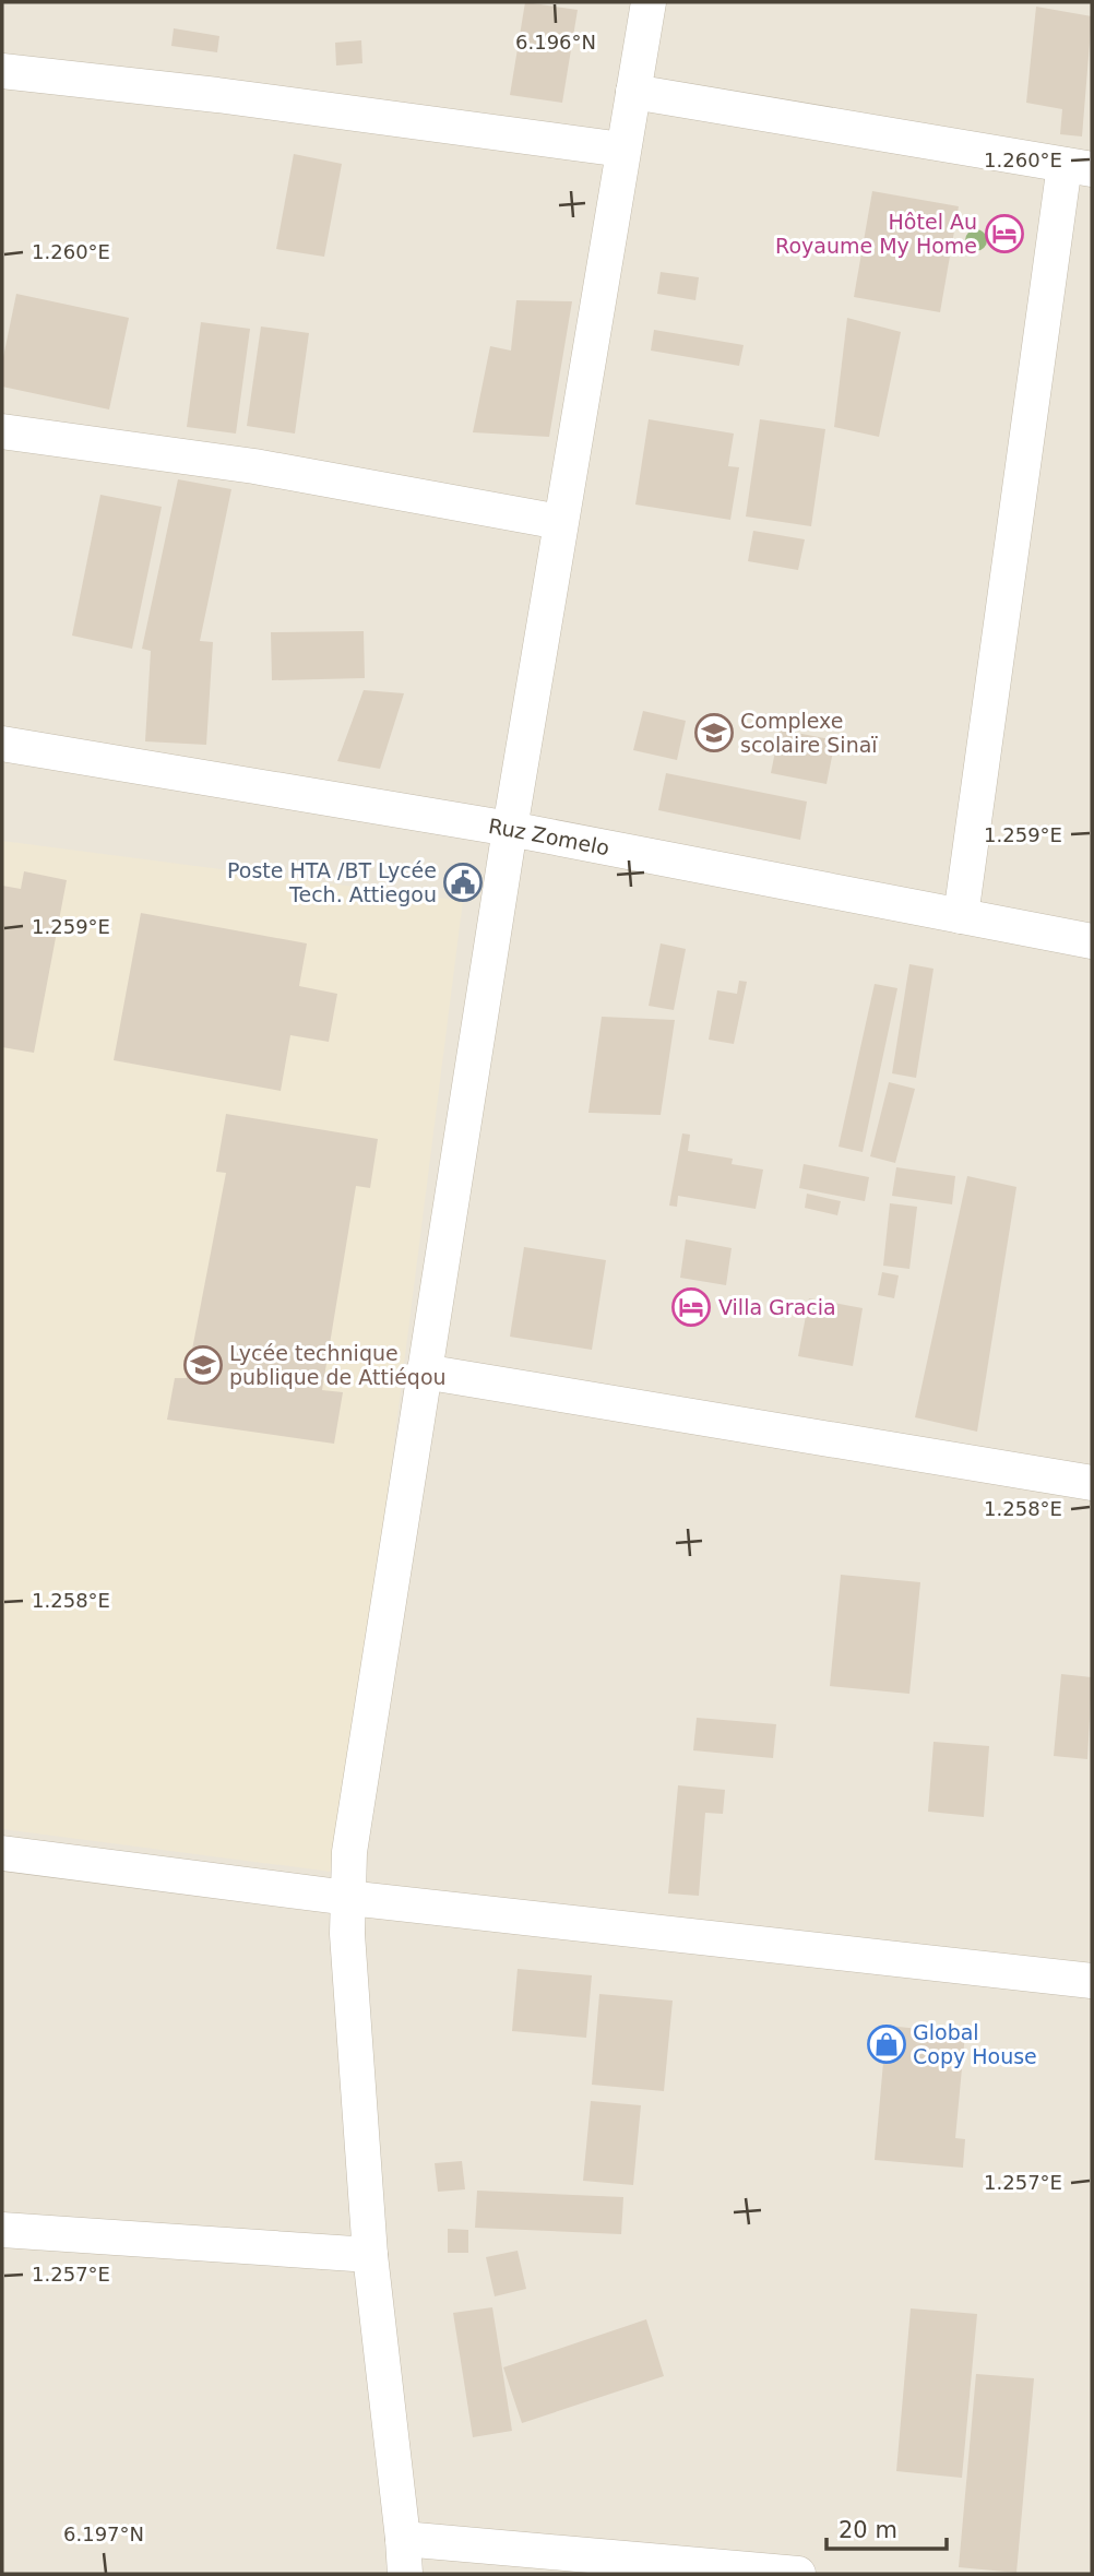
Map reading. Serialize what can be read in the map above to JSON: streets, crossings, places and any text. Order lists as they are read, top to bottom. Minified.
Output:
{"streets":{"street":["Ruz Zomelo"]},"places":{"hotel":["Hôtel Au Royaume My Home","Villa Gracia"],"school or university":["Complexe scolaire Sinaï","Lycée technique publique de Attiéqou"],"public building":["Poste HTA /BT Lycée Tech. Attiegou"],"shop":["Global Copy House"]},"scale_bar":"20 m","coordinates":["6.196°N","1.260°E","1.259°E","1.258°E","1.257°E","6.197°N"]}
